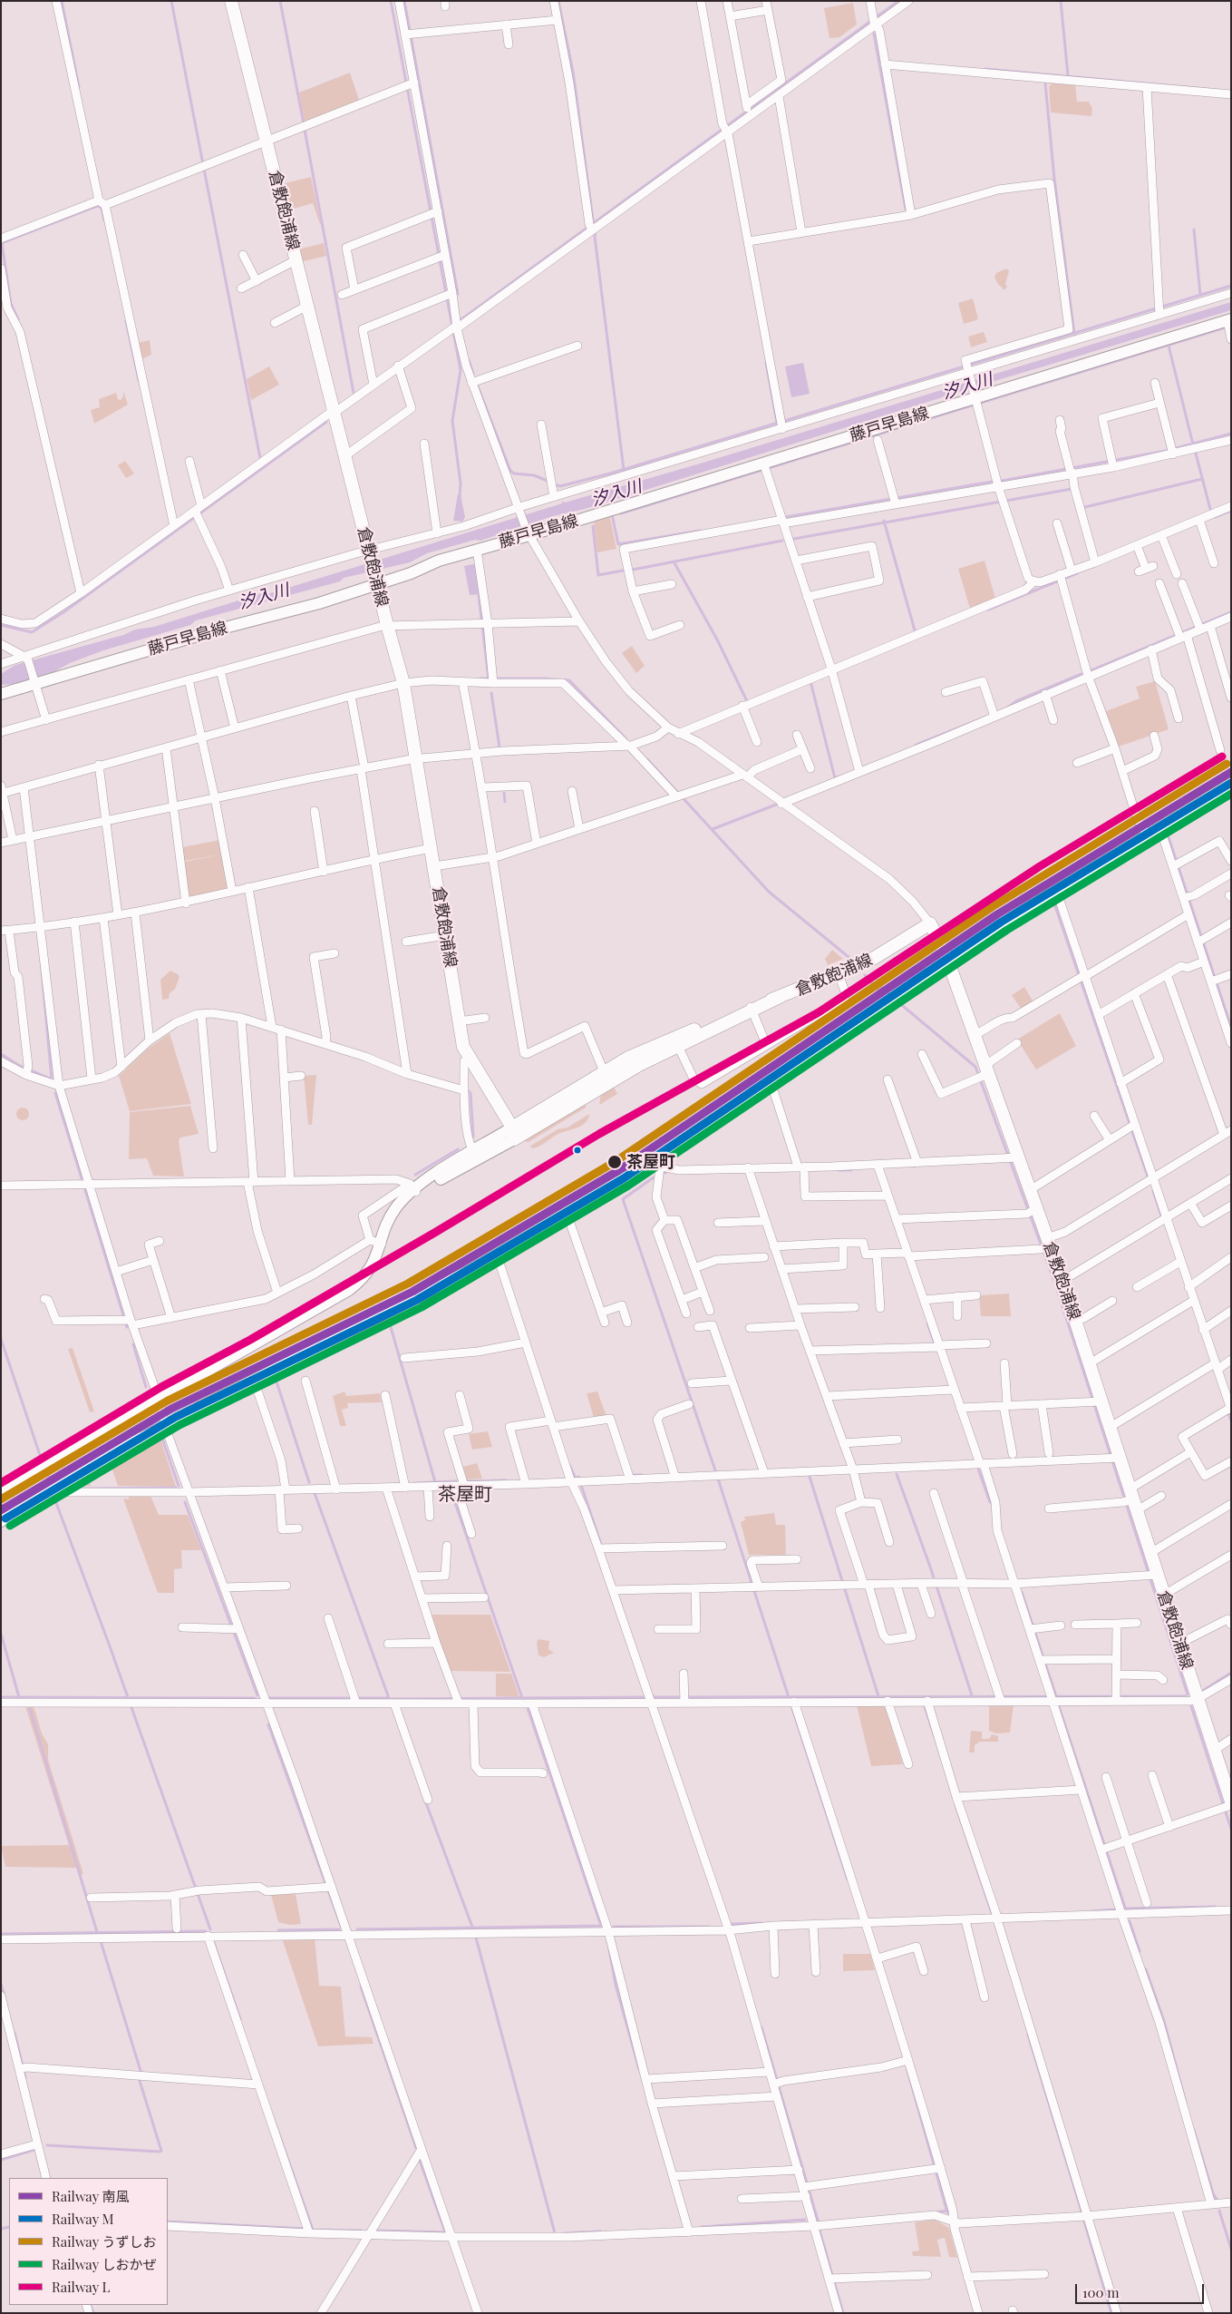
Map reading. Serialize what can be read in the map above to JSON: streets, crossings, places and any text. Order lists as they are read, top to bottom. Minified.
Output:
{"streets":{"main road":["倉敷飽浦線"],"street":["藤戸早島線"]},"crossings":[["倉敷飽浦線","藤戸早島線"]],"districts":["茶屋町"],"water":["汐入川"],"places":["茶屋町"],"lines":["rail line L","rail line うずしお","rail line 南風","rail line M","rail line しおかぜ"],"legend":["Railway 南風","Railway M","Railway うずしお","Railway しおかぜ","Railway L"],"scale_bar":"100 m"}
